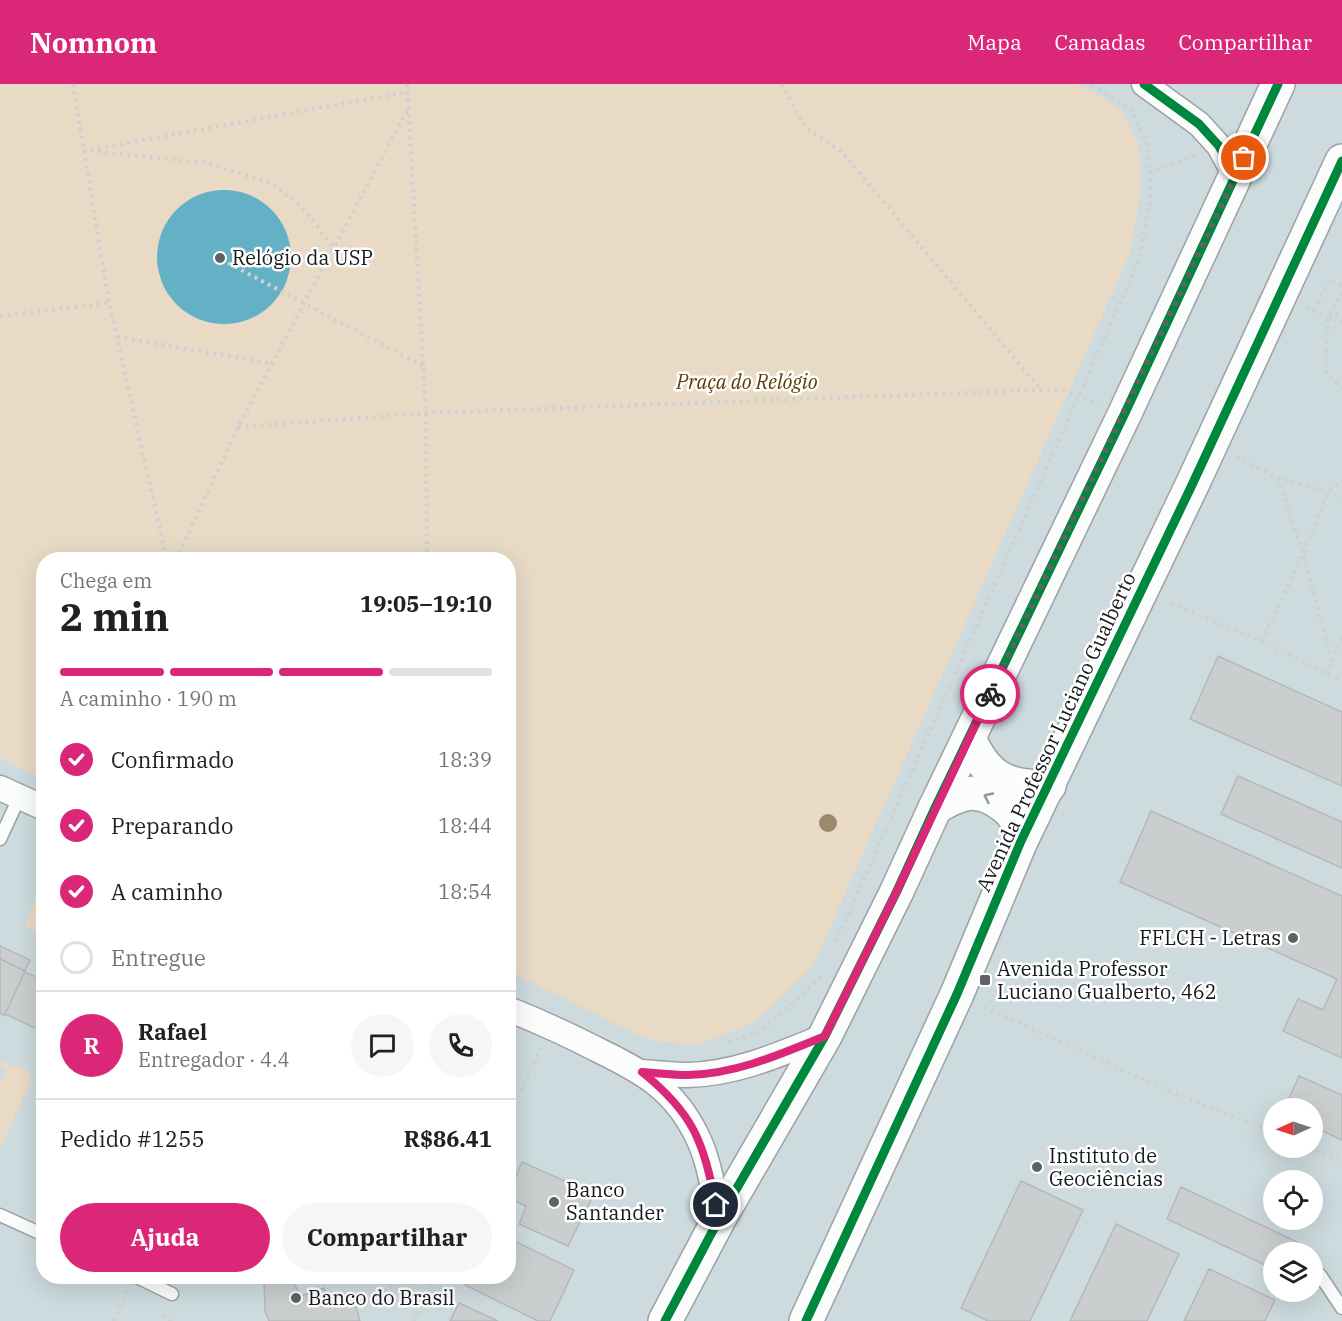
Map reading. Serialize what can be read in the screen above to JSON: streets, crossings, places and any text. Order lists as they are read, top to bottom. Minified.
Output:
{"streets":{"street":["Avenida Professor Luciano Gualberto"]},"parks":["Praça do Relógio"],"places":{"other":["Relógio da USP","FFLCH - Letras","Instituto de Geociências","Banco Santander","Banco do Brasil"],"transit":["Avenida Professor Luciano Gualberto, 462"]},"north":"left","page":{"header":"Nomnom","nav":["Mapa","Camadas","Compartilhar"],"heading":["2 min","Chega em","19:05–19:10"],"panel":["Rafael","Entregador · 4.4","Pedido #1255","R$86.41"],"bar":"A caminho · 190 m","list":[["Confirmado","18:39"],["Preparando","18:44"],["A caminho","18:54"],"Entregue"],"round":"R","buttons":["Ajuda","Compartilhar"]}}
